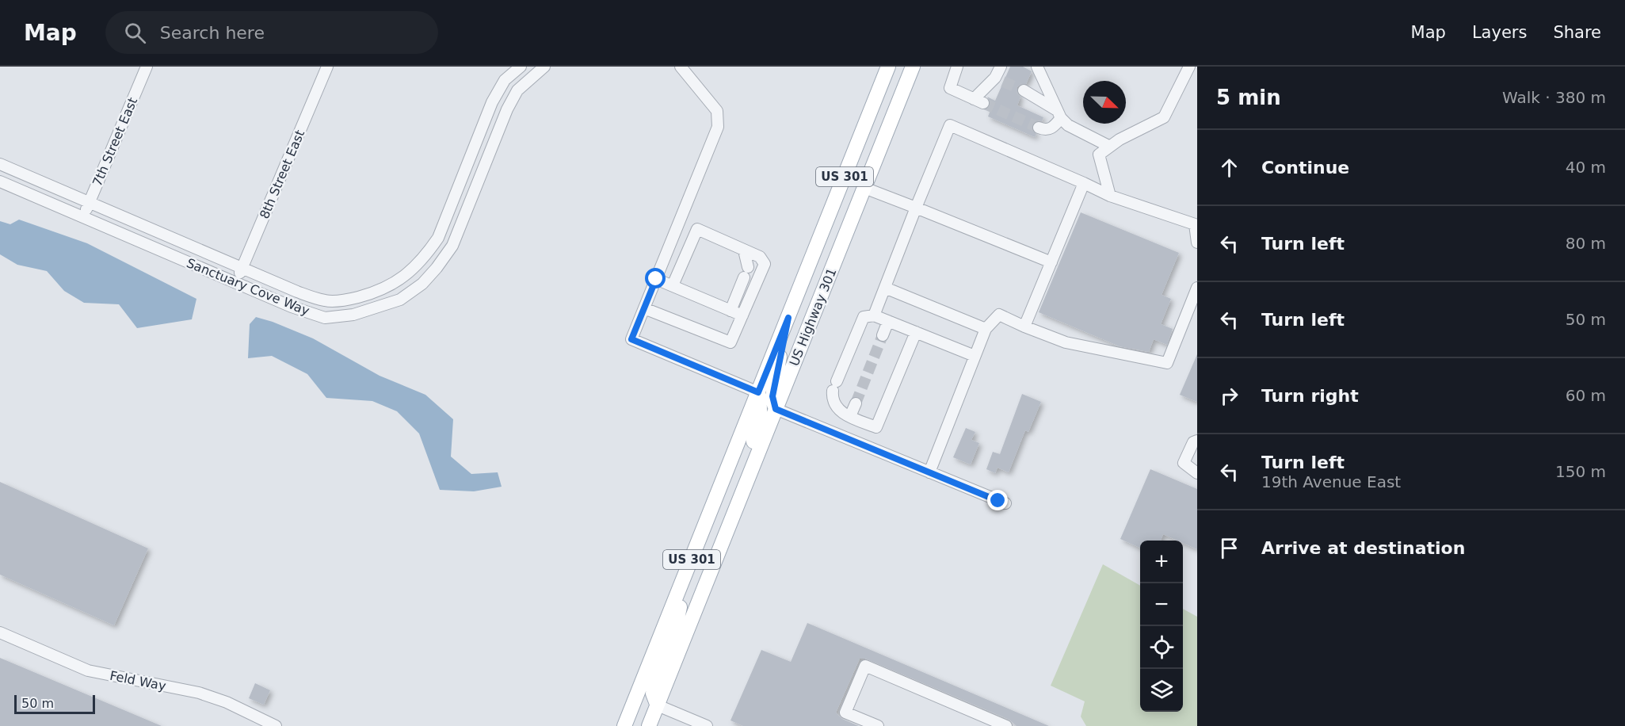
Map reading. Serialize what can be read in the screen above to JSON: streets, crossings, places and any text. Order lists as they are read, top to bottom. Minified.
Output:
{"streets":{"main road":["US 301","US Highway 301"],"street":["7th Street East","8th Street East","Sanctuary Cove Way","Feld Way"]},"crossings":[["7th Street East","Sanctuary Cove Way"],["8th Street East","Sanctuary Cove Way"]],"scale_bar":"50 m","north":"bottom right","page":{"header":"Map","search":"Search here","nav":["Map","Layers","Share"],"heading":["5 min","Walk · 380 m"],"list":[["Continue","40 m"],["Turn left","80 m"],["Turn left","50 m"],["Turn right","60 m"],["Turn left","19th Avenue East","150 m"],"Arrive at destination"],"map_buttons":["+","−"],"scale":"50 m"}}
